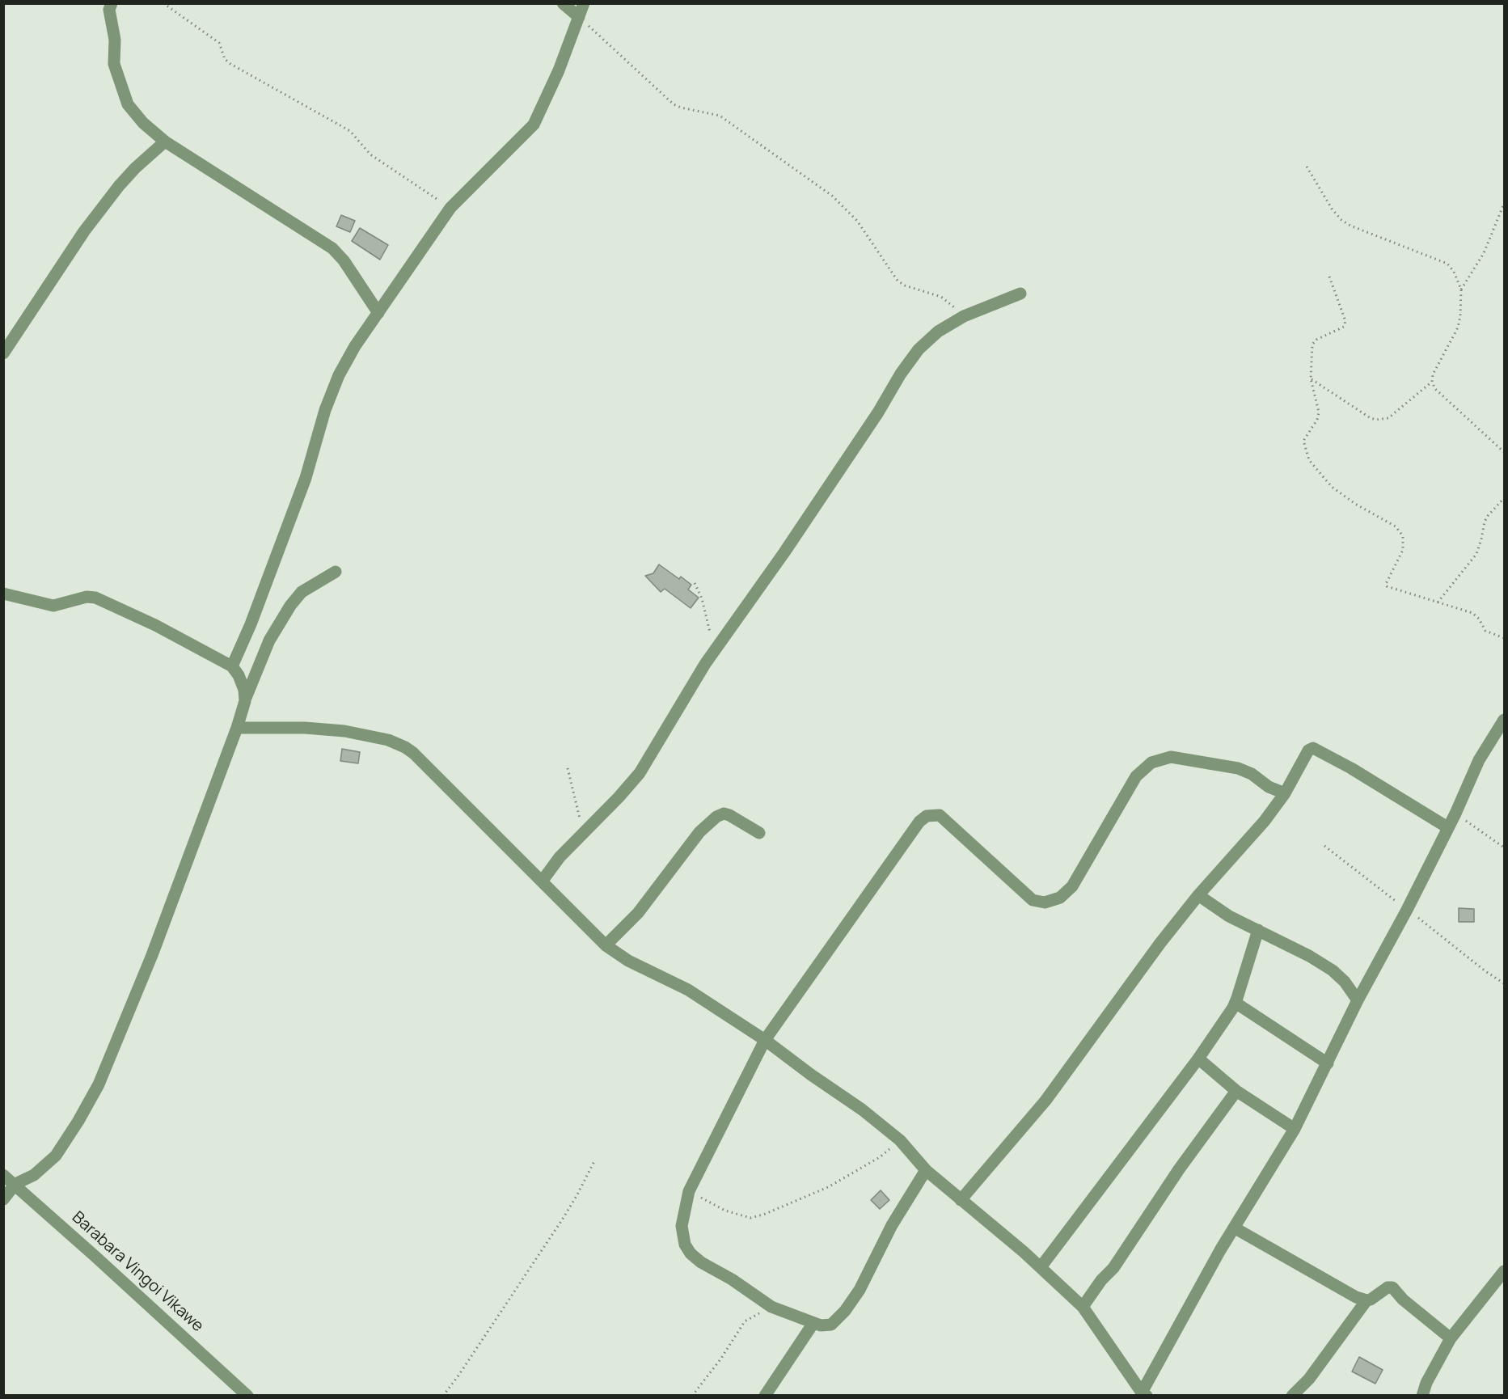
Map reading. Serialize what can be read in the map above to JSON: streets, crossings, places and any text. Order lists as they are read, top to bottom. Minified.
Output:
{"streets":{"street":["Barabara Vingoi Vikawe"]}}
